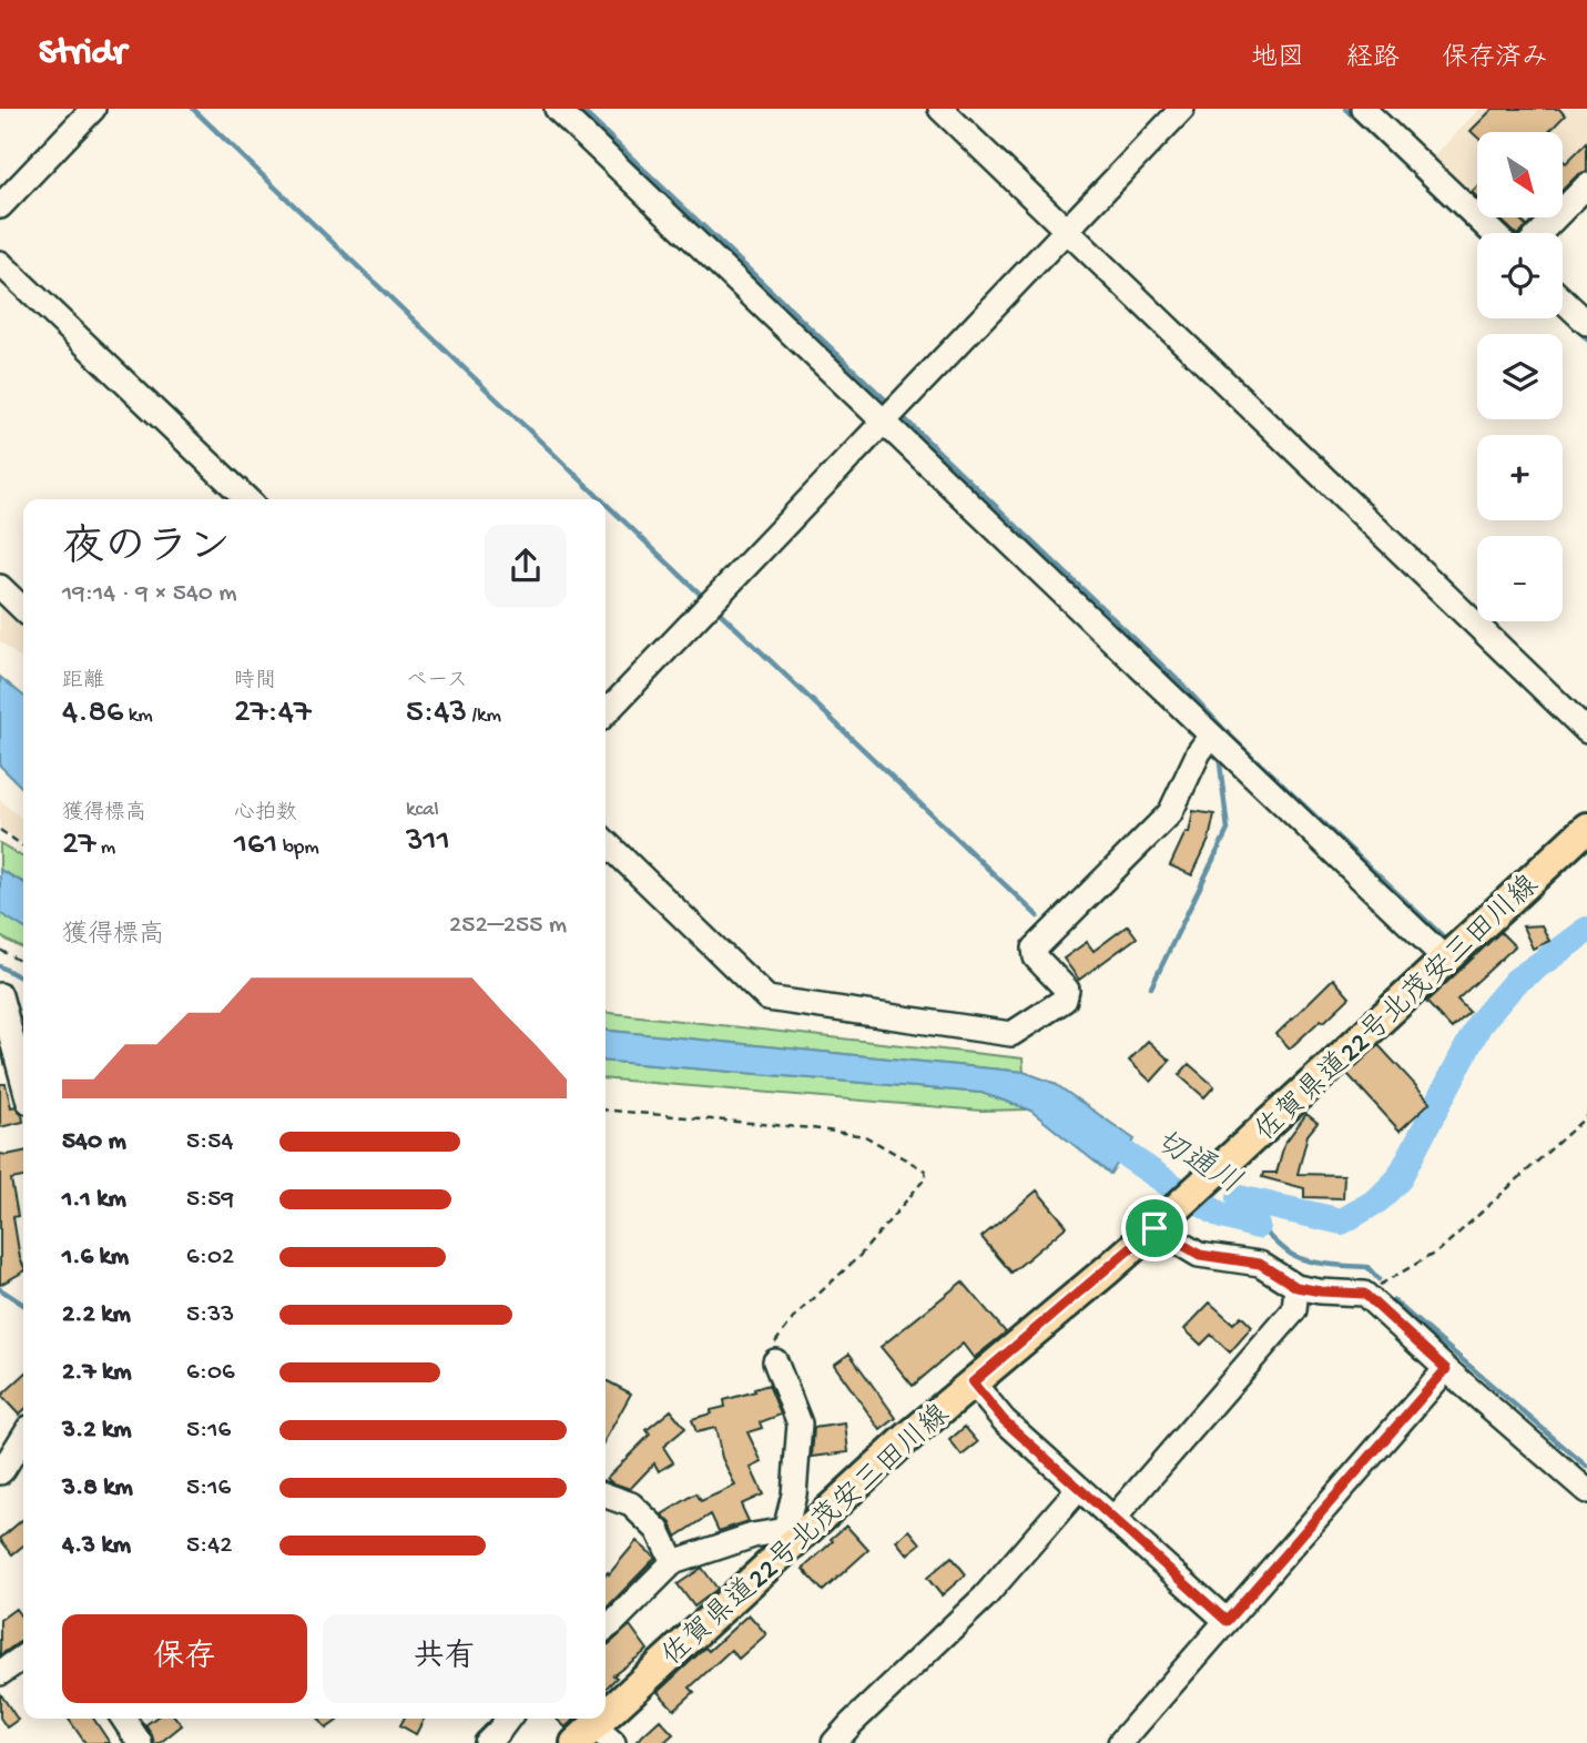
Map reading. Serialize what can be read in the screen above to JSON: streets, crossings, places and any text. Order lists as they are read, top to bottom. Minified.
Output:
{"streets":{"main road":["佐賀県道22号北茂安三田川線"]},"water":["切通川"],"north":"bottom right","page":{"header":"Stridr","nav":["地図","経路","保存済み"],"map_buttons":["+","−"],"heading":["夜のラン","19:14 · 9 × 540 m"],"stats":[["距離","4.86 km"],["時間","27:47"],["ペース","5:43 /km"],["獲得標高","27 m"],["心拍数","161 bpm"],["kcal","311"]],"chart":["獲得標高","252–255 m"],"list":[{"name":"540 m","note":"5:54"},{"name":"1.1 km","note":"5:59"},{"name":"1.6 km","note":"6:02"},{"name":"2.2 km","note":"5:33"},{"name":"2.7 km","note":"6:06"},{"name":"3.2 km","note":"5:16"},{"name":"3.8 km","note":"5:16"},{"name":"4.3 km","note":"5:42"}],"buttons":["保存","共有"]}}
